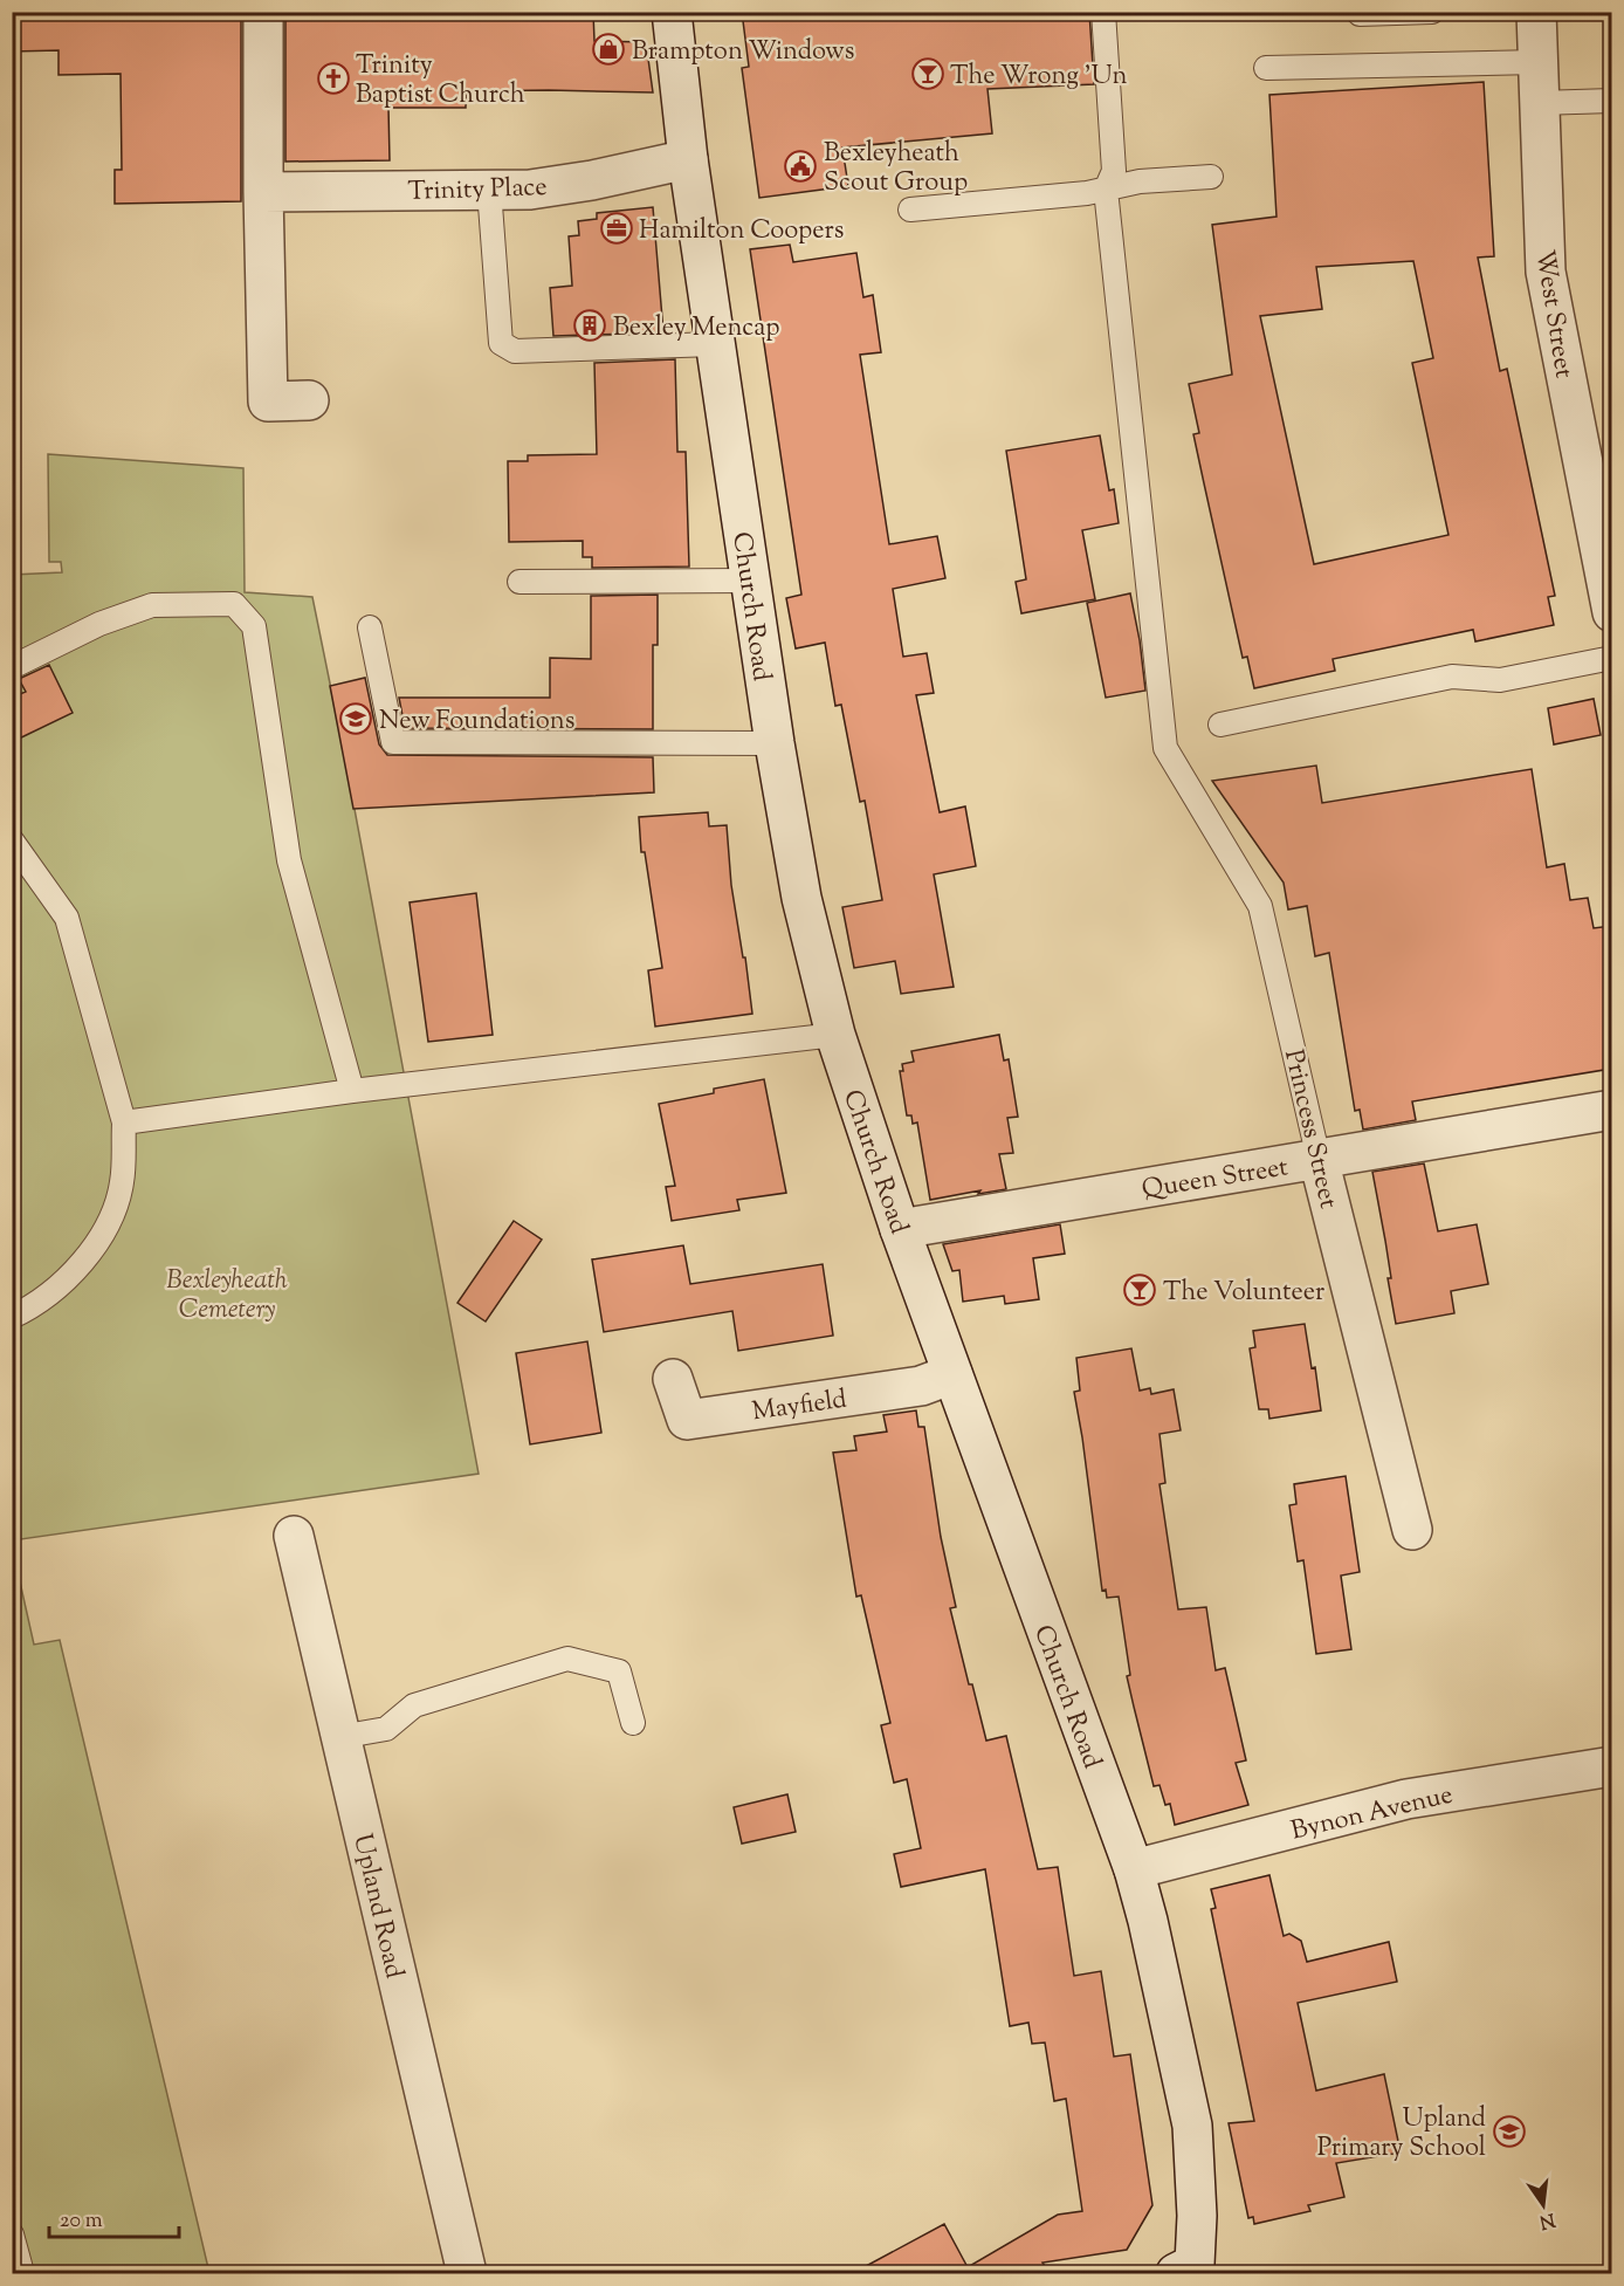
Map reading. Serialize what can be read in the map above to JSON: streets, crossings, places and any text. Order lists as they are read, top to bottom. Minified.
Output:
{"streets":{"street":["Trinity Place","West Street","Church Road","Princess Street","Queen Street","Mayfield","Bynon Avenue","Upland Road"]},"crossings":[["Trinity Place","Church Road"],["Church Road","Queen Street"],["Church Road","Mayfield"],["Church Road","Bynon Avenue"],["Princess Street","Queen Street"]],"parks":["Bexleyheath Cemetery"],"places":{"shop":["Brampton Windows"],"bar":["The Wrong 'Un","The Volunteer"],"church":["Trinity Baptist Church"],"public building":["Bexleyheath Scout Group"],"office":["Hamilton Coopers"],"building":["Bexley Mencap"],"school or university":["New Foundations","Upland Primary School"]},"scale_bar":"20 m","north":"bottom"}
